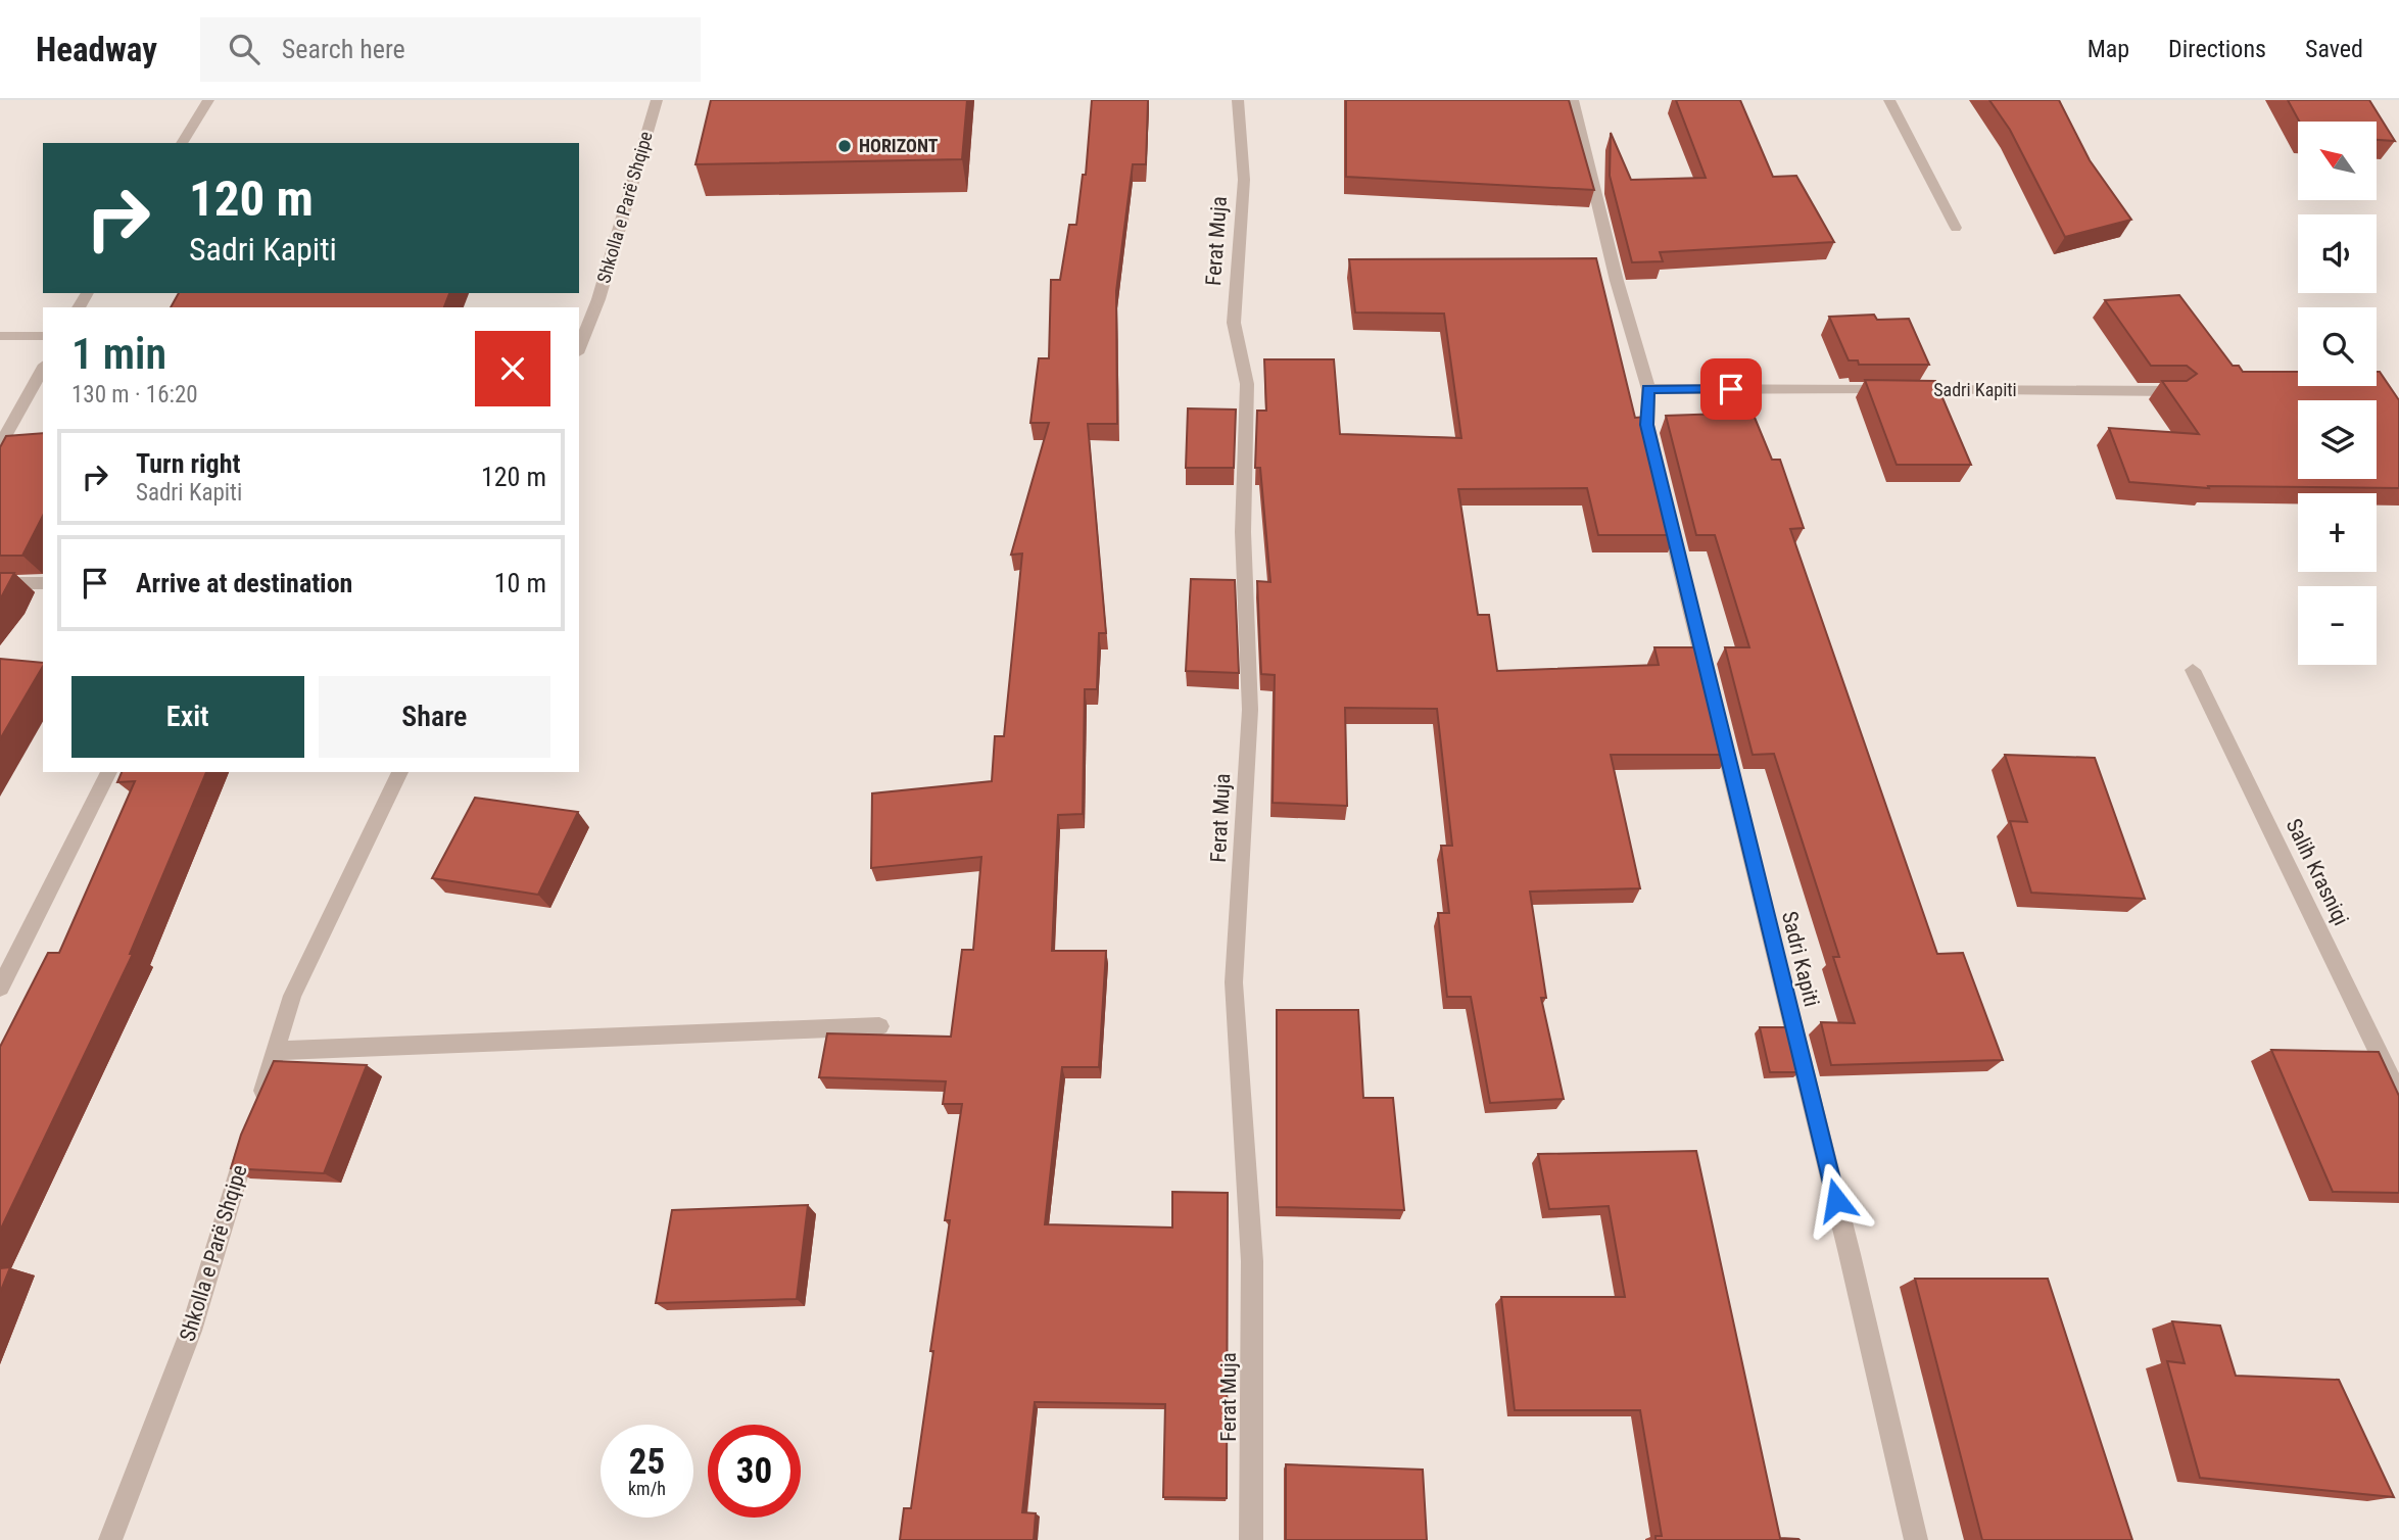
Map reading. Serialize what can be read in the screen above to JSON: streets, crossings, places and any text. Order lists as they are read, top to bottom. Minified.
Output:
{"streets":{"street":["Shkolla e Parë Shqipe","Ferat Muja","Sadri Kapiti","Salih Krasniqi"]},"places":["HORIZONT"],"north":"top left","page":{"header":"Headway","search":"Search here","nav":["Map","Directions","Saved"],"map_buttons":["+","−"],"turn":["120 m","Sadri Kapiti"],"heading":["1 min","130 m · 16:20"],"list":[{"name":"Turn right","note":"Sadri Kapiti","value":"120 m"},{"name":"Arrive at destination","value":"10 m"}],"buttons":["Exit","Share"],"speed":"25 km/h","limit":"30"}}
